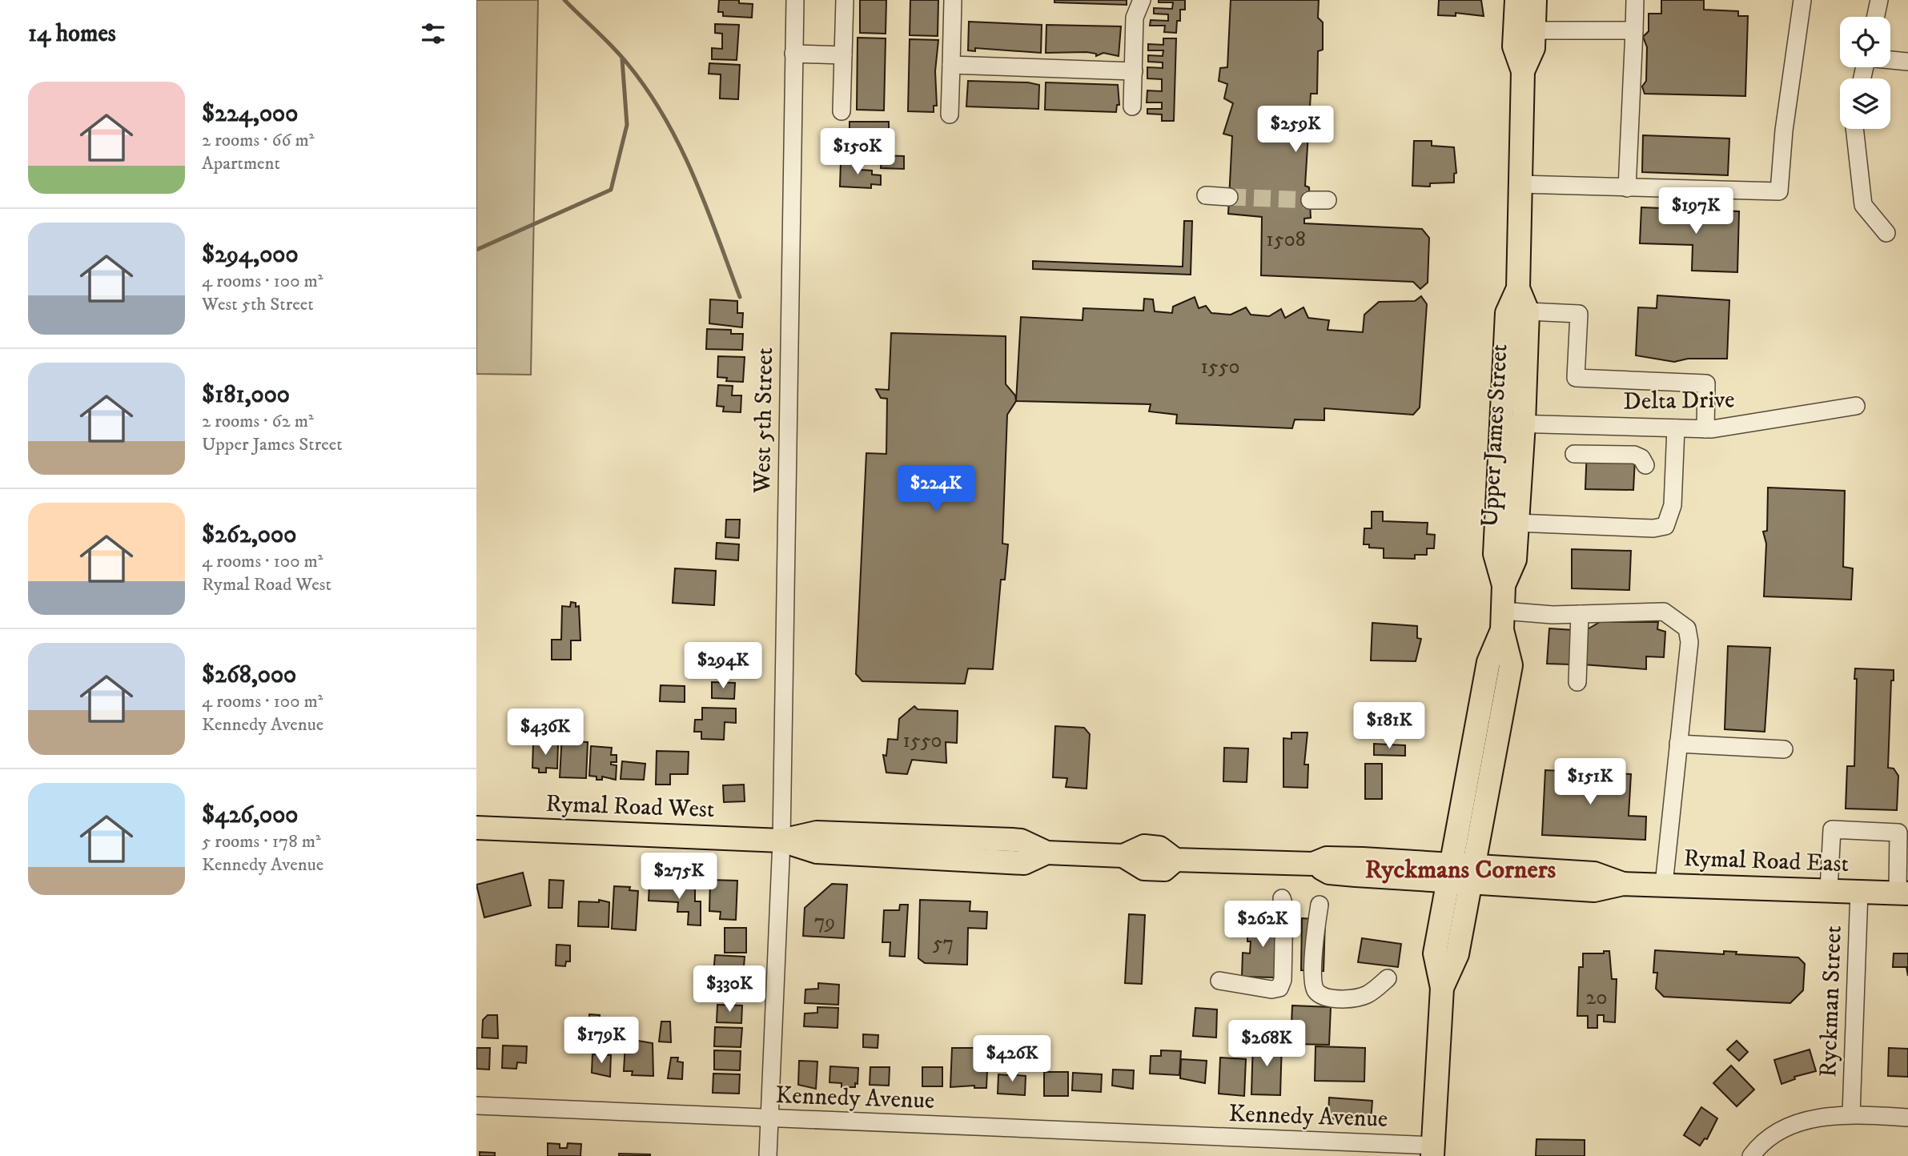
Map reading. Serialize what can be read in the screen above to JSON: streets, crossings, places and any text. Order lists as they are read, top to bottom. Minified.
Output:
{"streets":{"main road":["Upper James Street","Rymal Road West","Rymal Road East"],"street":["Delta Drive","West 5th Street","Ryckman Street","Kennedy Avenue"]},"crossings":[["Delta Drive","Upper James Street"],["West 5th Street","Rymal Road West"],["West 5th Street","Kennedy Avenue"],["Upper James Street","Rymal Road East"],["Upper James Street","Kennedy Avenue"],["Rymal Road West","Rymal Road East"],["Rymal Road East","Ryckman Street"]],"districts":["Ryckmans Corners"],"house_numbers":["1508","1550","1550","79","57","20"],"page":{"heading":"14 homes","list":[{"name":"$224,000","note":"2 rooms · 66 m² · Apartment"},{"name":"$294,000","note":"4 rooms · 100 m² · West 5th Street"},{"name":"$181,000","note":"2 rooms · 62 m² · Upper James Street"},{"name":"$262,000","note":"4 rooms · 100 m² · Rymal Road West"},{"name":"$268,000","note":"4 rooms · 100 m² · Kennedy Avenue"},{"name":"$426,000","note":"5 rooms · 178 m² · Kennedy Avenue"}],"price":["$259K","$150K","$197K","$224K","$294K","$181K","$436K","$151K","$275K","$262K","$330K","$179K","$268K","$426K"]}}
